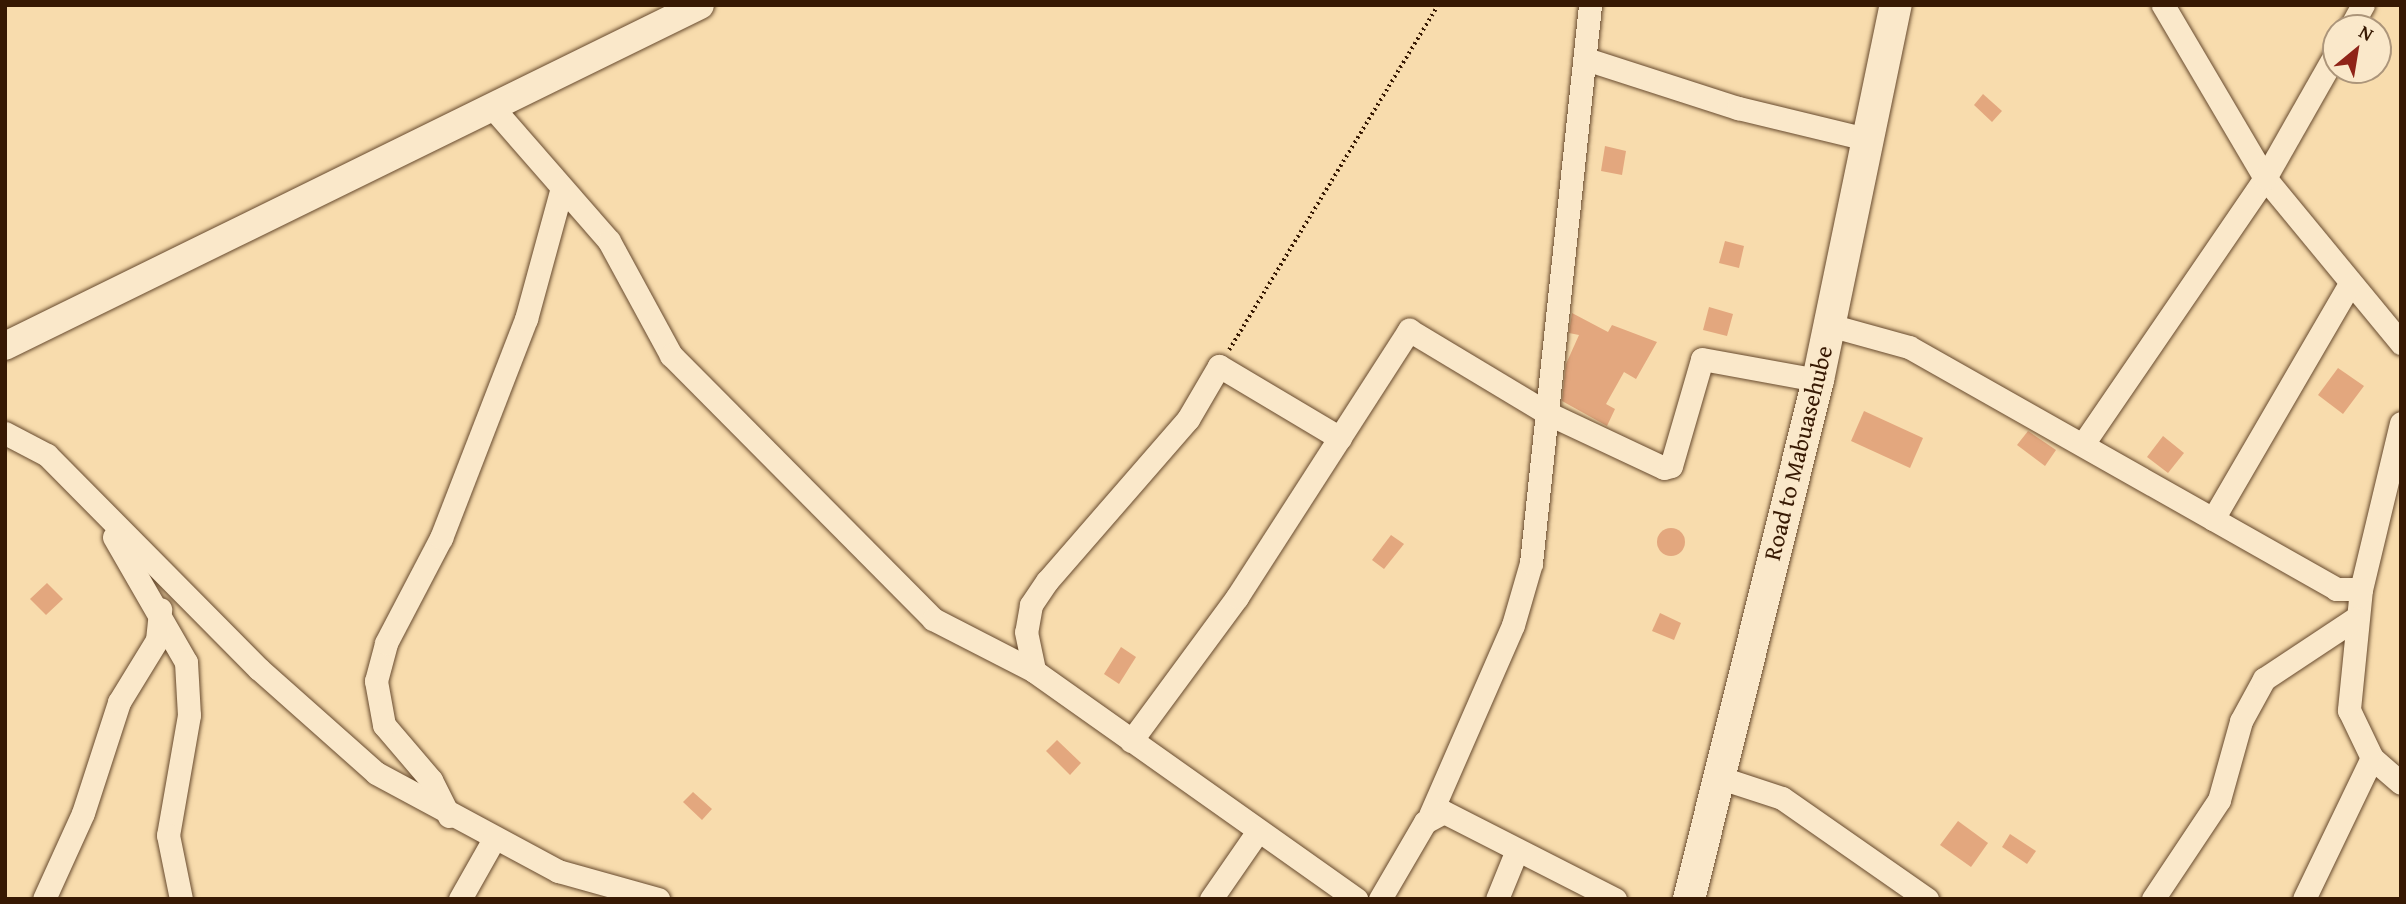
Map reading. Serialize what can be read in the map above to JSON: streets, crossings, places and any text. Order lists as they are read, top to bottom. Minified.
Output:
{"streets":{"main road":["Road to Mabuasehube"]},"north":"top right"}
